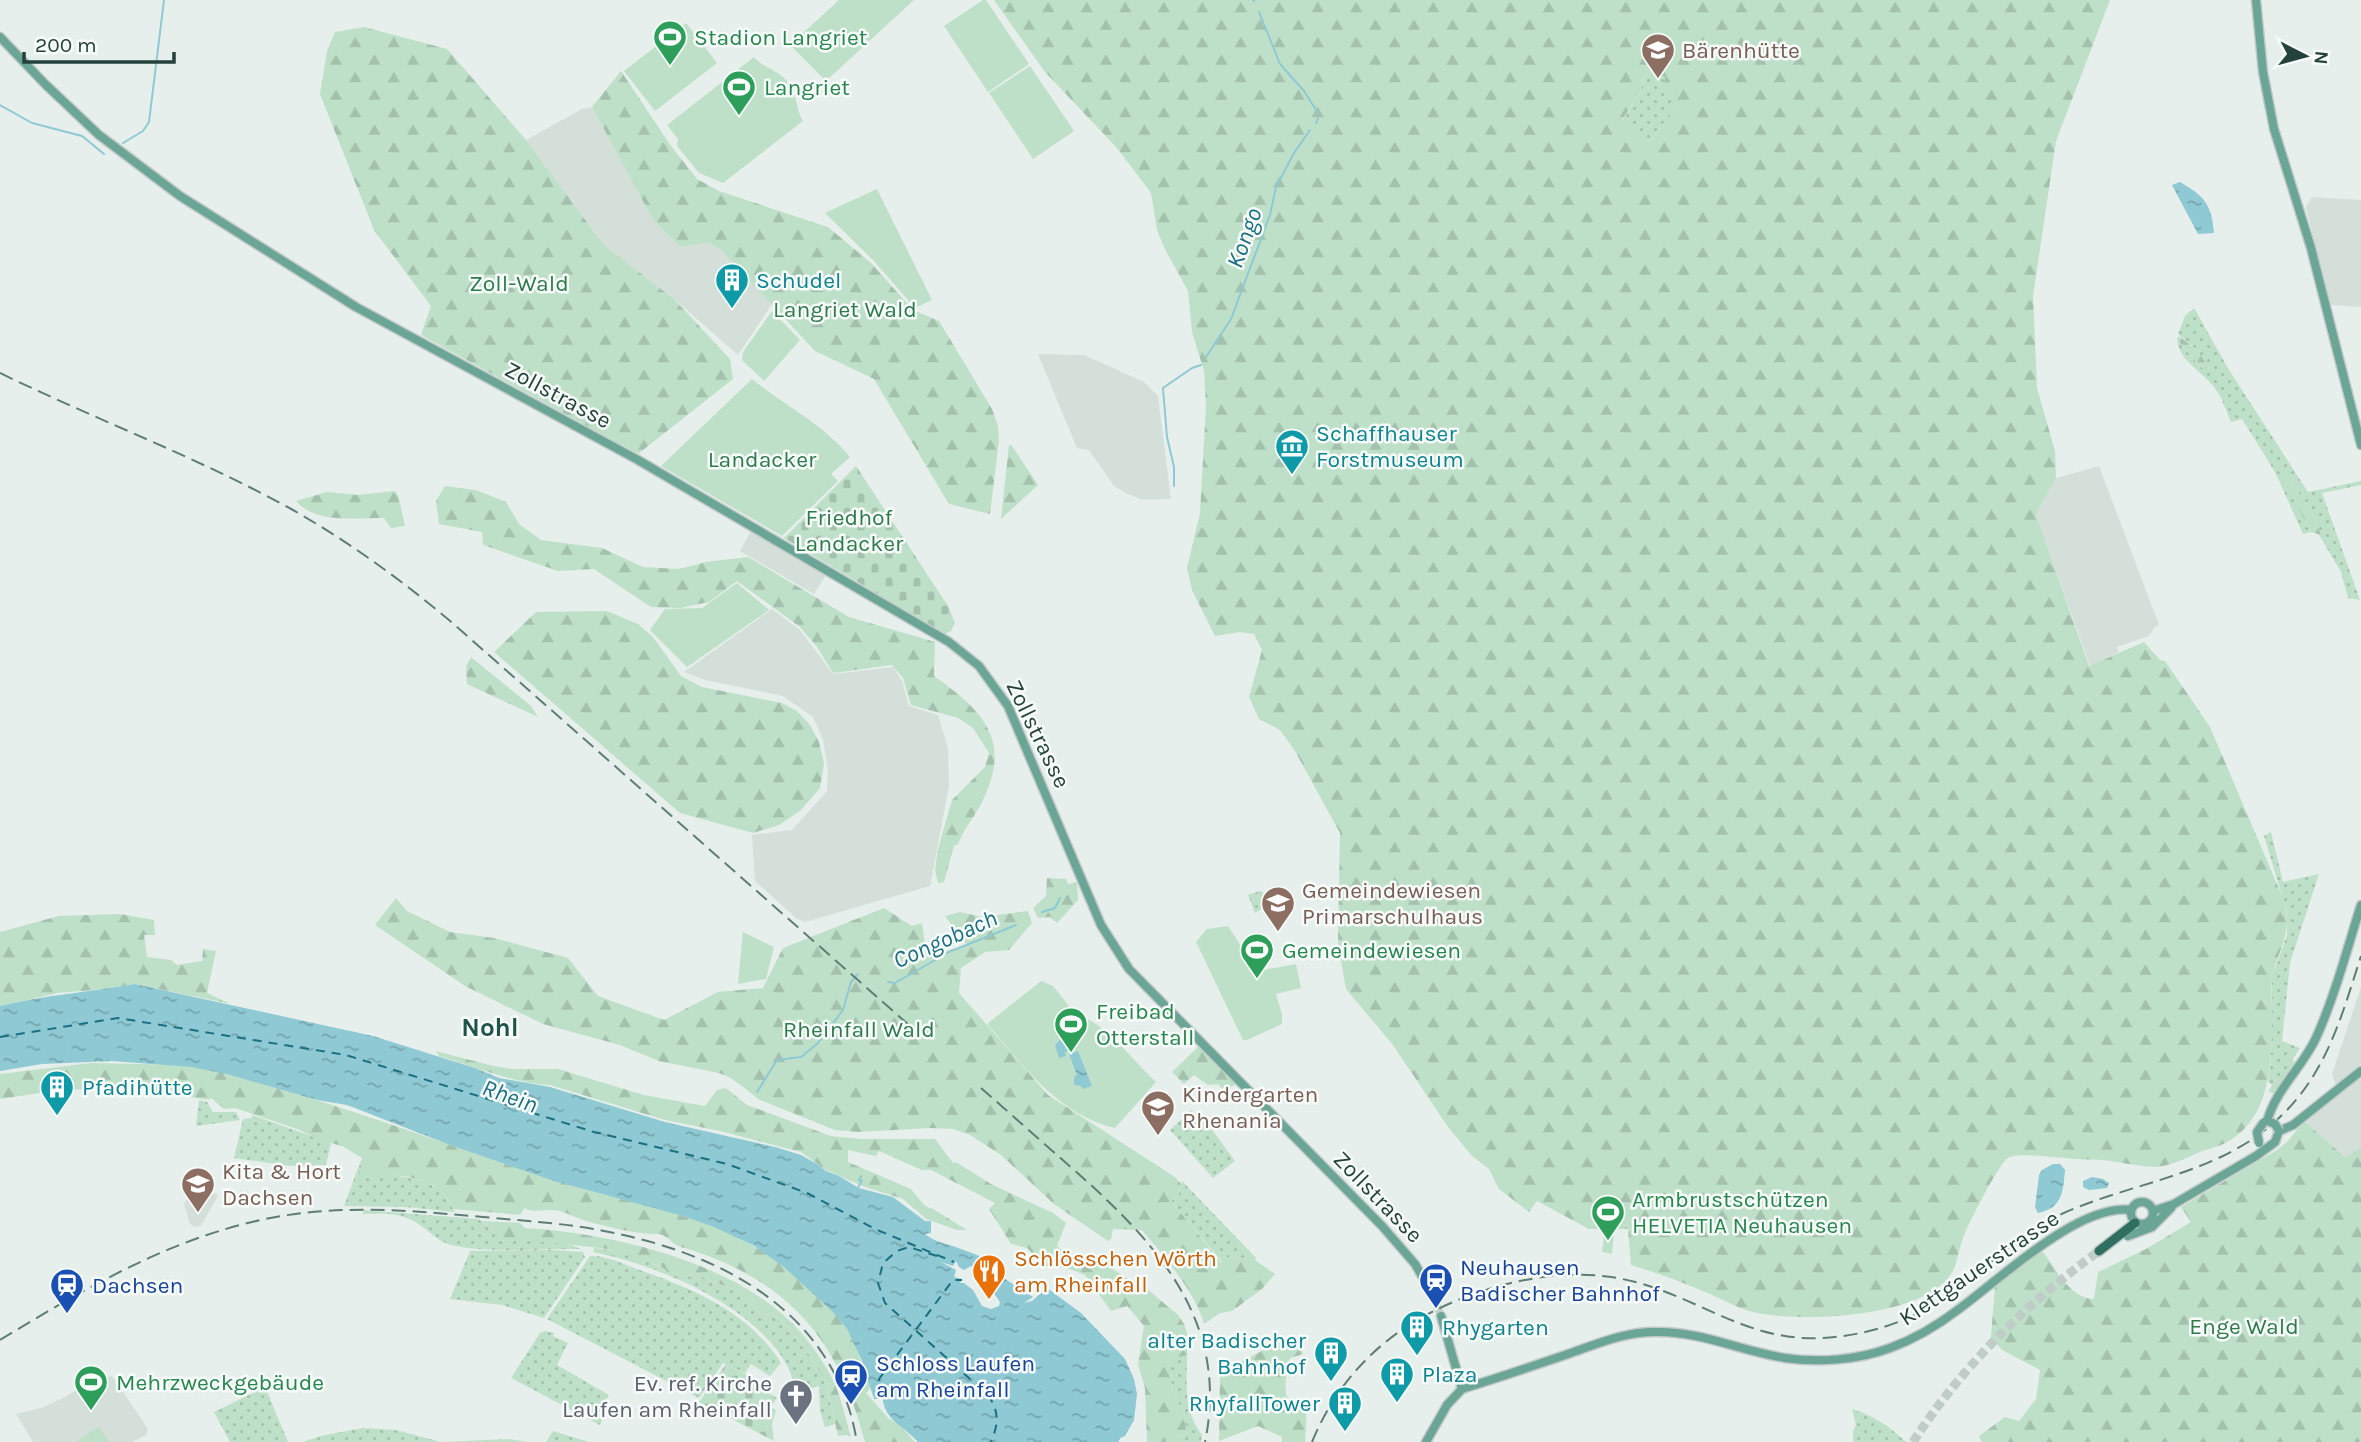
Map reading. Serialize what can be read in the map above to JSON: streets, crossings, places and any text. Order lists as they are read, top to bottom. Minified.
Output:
{"streets":{"main road":["Zollstrasse","Klettgauerstrasse"]},"districts":["Nohl"],"water":["Kongo","Congobach","Rhein"],"parks":["Zoll-Wald","Langriet Wald","Landacker","Friedhof Landacker","Rheinfall Wald","Enge Wald"],"places":{"sports":["Stadion Langriet","Langriet","Gemeindewiesen","Freibad Otterstall","Armbrustschützen HELVETIA Neuhausen","Mehrzweckgebäude"],"school or university":["Bärenhütte","Gemeindewiesen Primarschulhaus","Kindergarten Rhenania","Kita & Hort Dachsen"],"building":["Schudel","Pfadihütte","Rhygarten","alter Badischer Bahnhof","Plaza","RhyfallTower"],"museum":["Schaffhauser Forstmuseum"],"restaurant":["Schlösschen Wörth am Rheinfall"],"station":["Neuhausen Badischer Bahnhof","Dachsen","Schloss Laufen am Rheinfall"],"church":["Ev. ref. Kirche Laufen am Rheinfall"]},"scale_bar":"200 m","north":"right"}
